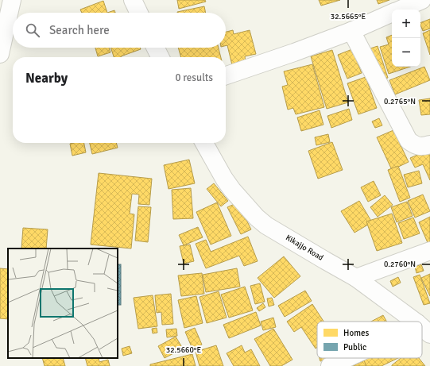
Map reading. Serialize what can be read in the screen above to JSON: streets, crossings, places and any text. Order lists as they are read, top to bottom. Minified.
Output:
{"streets":{"street":["Kikajjo Road"]},"legend":["Homes","Public"],"page":{"map_buttons":["+","−"],"search":"Search here","heading":["Nearby","0 results"]},"coordinates":["32.5665°E","0.2765°N","0.2760°N","32.5660°E"]}
